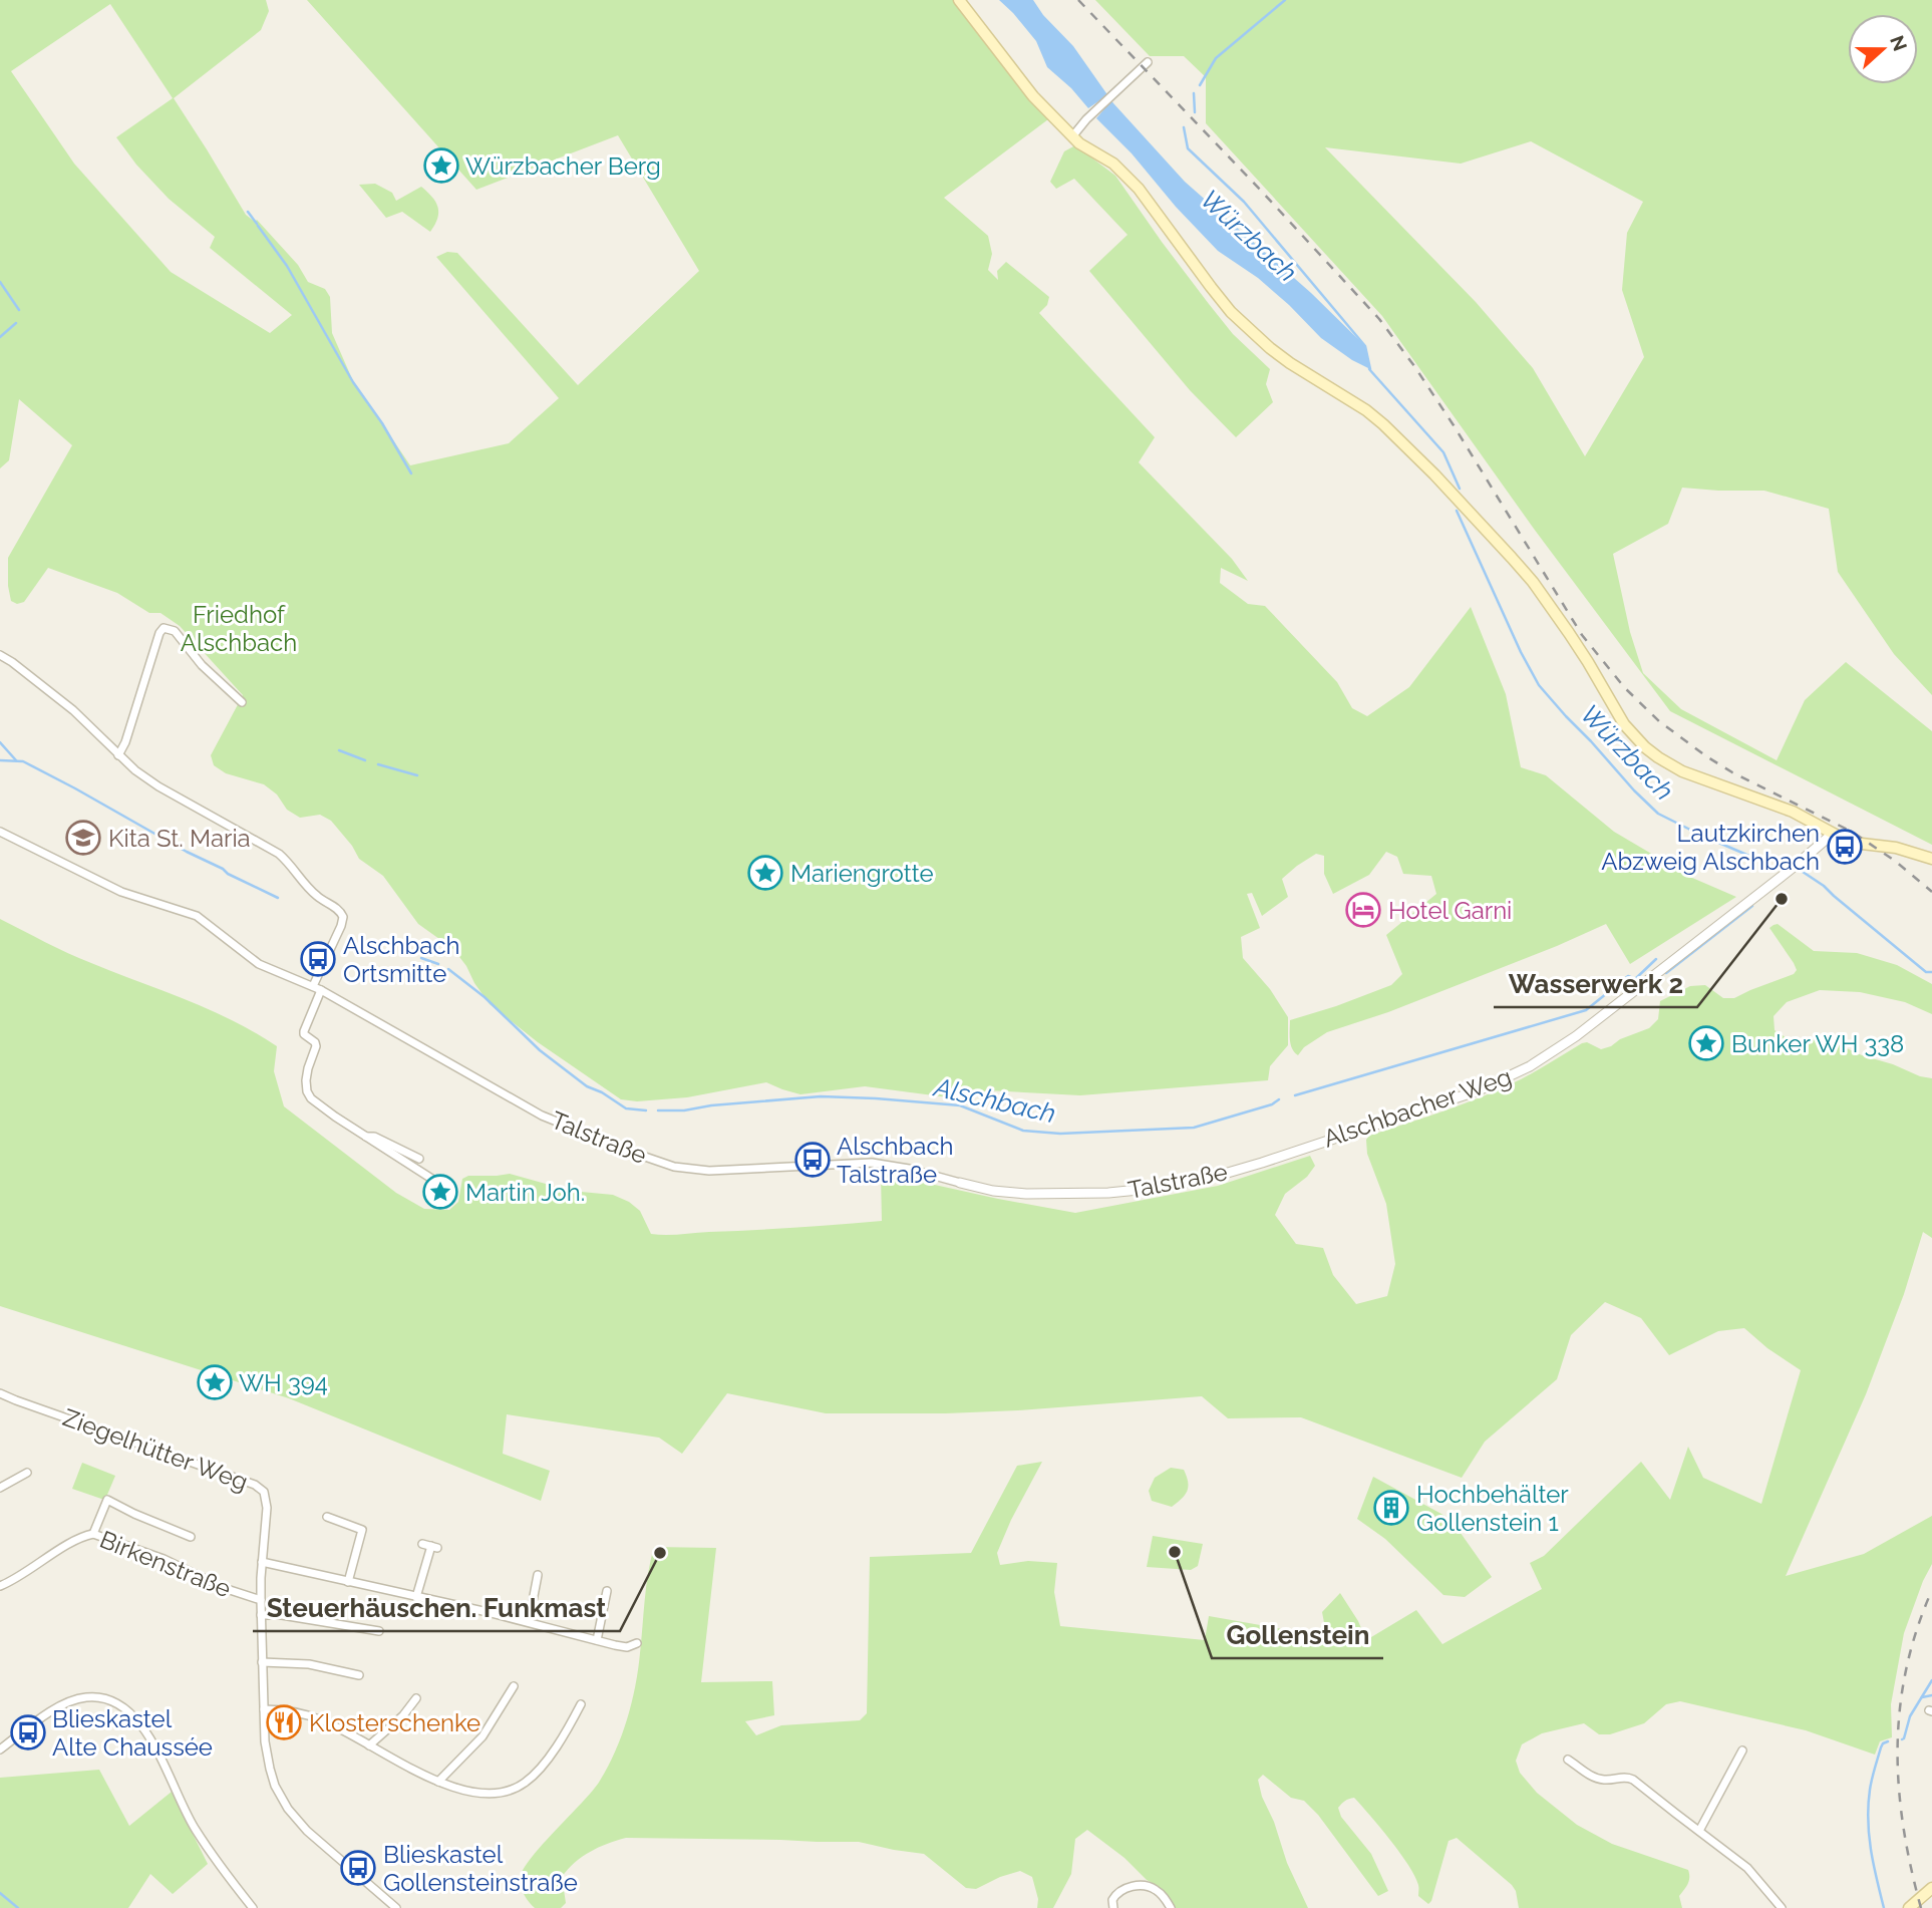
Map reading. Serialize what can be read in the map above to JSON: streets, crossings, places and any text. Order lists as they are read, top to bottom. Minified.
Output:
{"streets":{"street":["Alschbacher Weg","Talstraße","Ziegelhütter Weg","Birkenstraße"]},"crossings":[["Alschbacher Weg","Talstraße"],["Ziegelhütter Weg","Birkenstraße"]],"water":["Würzbach","Alschbach"],"parks":["Friedhof Alschbach"],"places":{"place":["Würzbacher Berg","Mariengrotte","Bunker WH 338","Martin Joh.","WH 394"],"school or university":["Kita St. Maria"],"bus stop":["Lautzkirchen Abzweig Alschbach","Alschbach Ortsmitte","Alschbach Talstraße","Blieskastel Alte Chaussée","Blieskastel Gollensteinstraße"],"other":["Wasserwerk 2","Gollenstein","Steuerhäuschen. Funkmast"],"hotel":["Hotel Garni"],"building":["Hochbehälter Gollenstein 1"],"restaurant":["Klosterschenke"]},"north":"right"}
